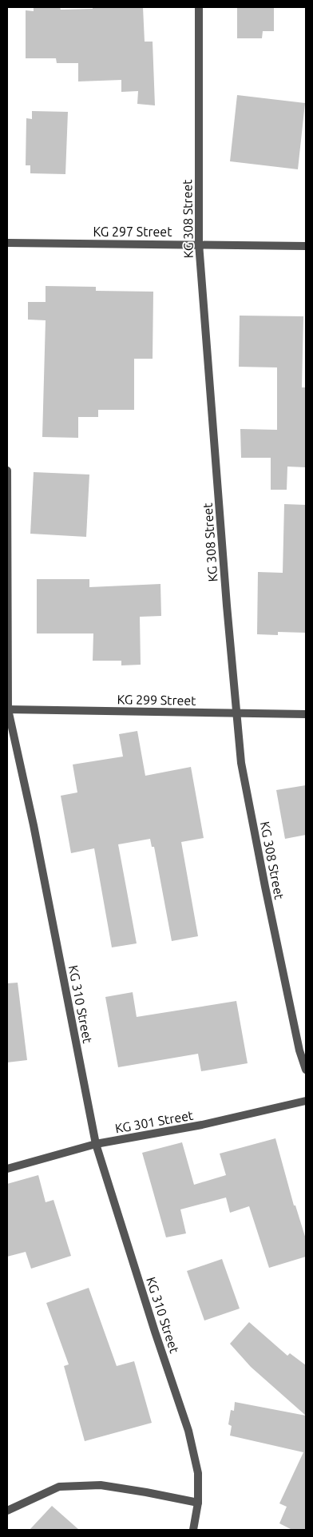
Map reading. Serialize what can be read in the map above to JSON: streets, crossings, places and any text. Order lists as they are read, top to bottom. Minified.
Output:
{"streets":{"street":["KG 308 Street","KG 297 Street","KG 299 Street","KG 310 Street","KG 301 Street"]},"crossings":[["KG 308 Street","KG 297 Street"],["KG 308 Street","KG 299 Street"],["KG 299 Street","KG 310 Street"],["KG 310 Street","KG 301 Street"]]}
